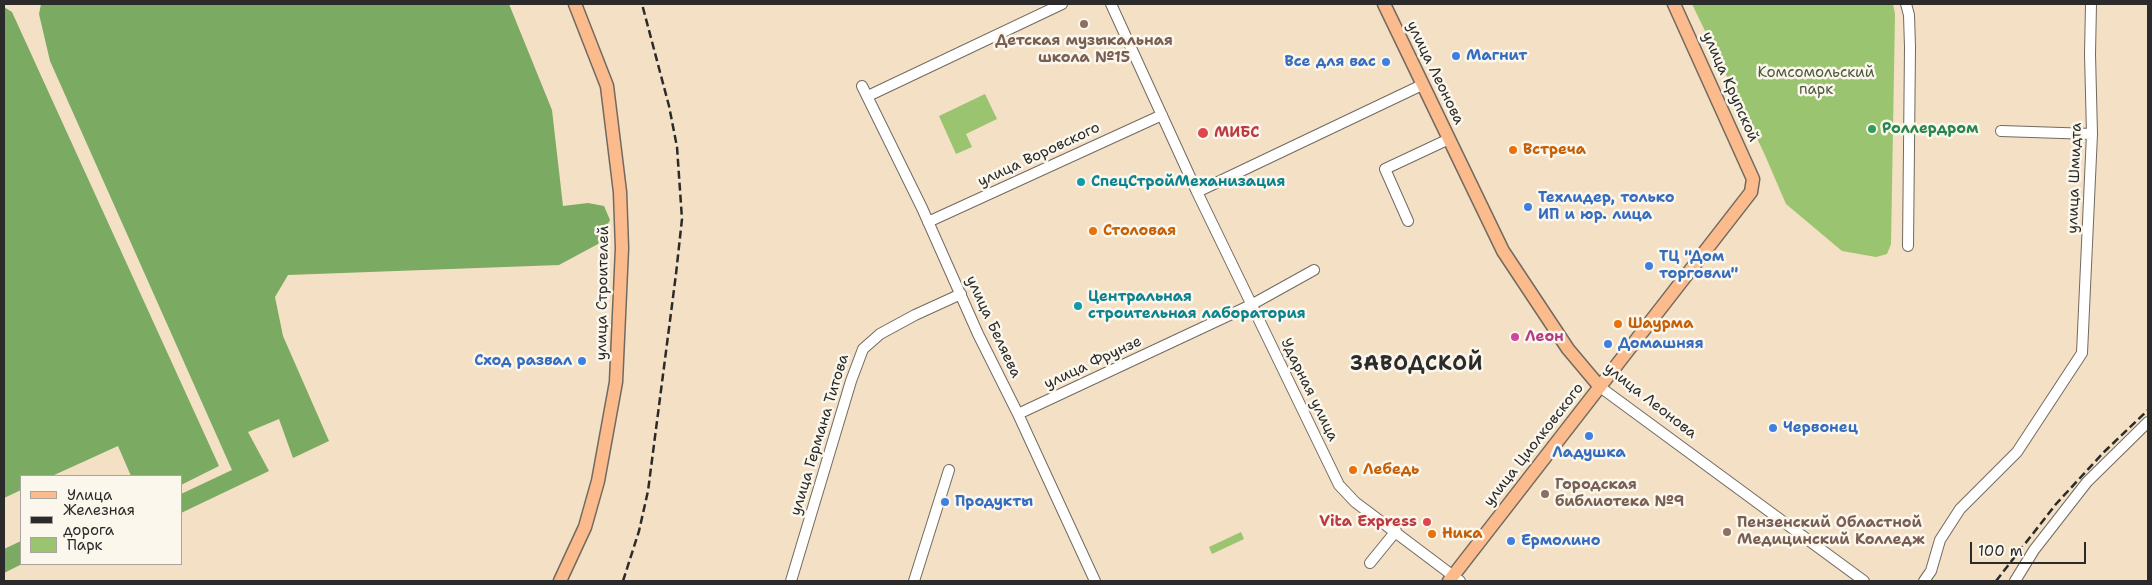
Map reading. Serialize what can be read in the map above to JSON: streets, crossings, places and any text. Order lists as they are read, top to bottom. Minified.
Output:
{"streets":{"main road":["улица Леонова","улица Крупской","улица Строителей","улица Циолковского"],"street":["улица Воровского","улица Шмидта","улица Беляева","улица Фрунзе","Ударная улица","улица Германа Титова"]},"crossings":[["улица Леонова","улица Циолковского"],["улица Крупской","улица Циолковского"],["улица Воровского","улица Беляева"],["улица Воровского","Ударная улица"],["улица Беляева","улица Фрунзе"],["улица Беляева","улица Германа Титова"],["улица Фрунзе","Ударная улица"],["Ударная улица","улица Циолковского"]],"districts":["ЗАВОДСКОЙ"],"parks":["Комсомольский парк"],"places":["Детская музыкальная школа №15","Магнит","Все для вас","Роллердром","МИБС","Встреча","СпецСтройМеханизация","Техлидер, только ИП и юр. лица","Столовая","ТЦ \"Дом торговли\"","Центральная строительная лаборатория","Шаурма","Леон","Домашняя","Сход развал","Червонец","Ладушка","Лебедь","Городская библиотека №9","Продукты","Vita Express","Пензенский Областной Медицинский Колледж","Ника","Ермолино"],"legend":["Улица","Железная дорога","Парк"],"scale_bar":"100 m"}
